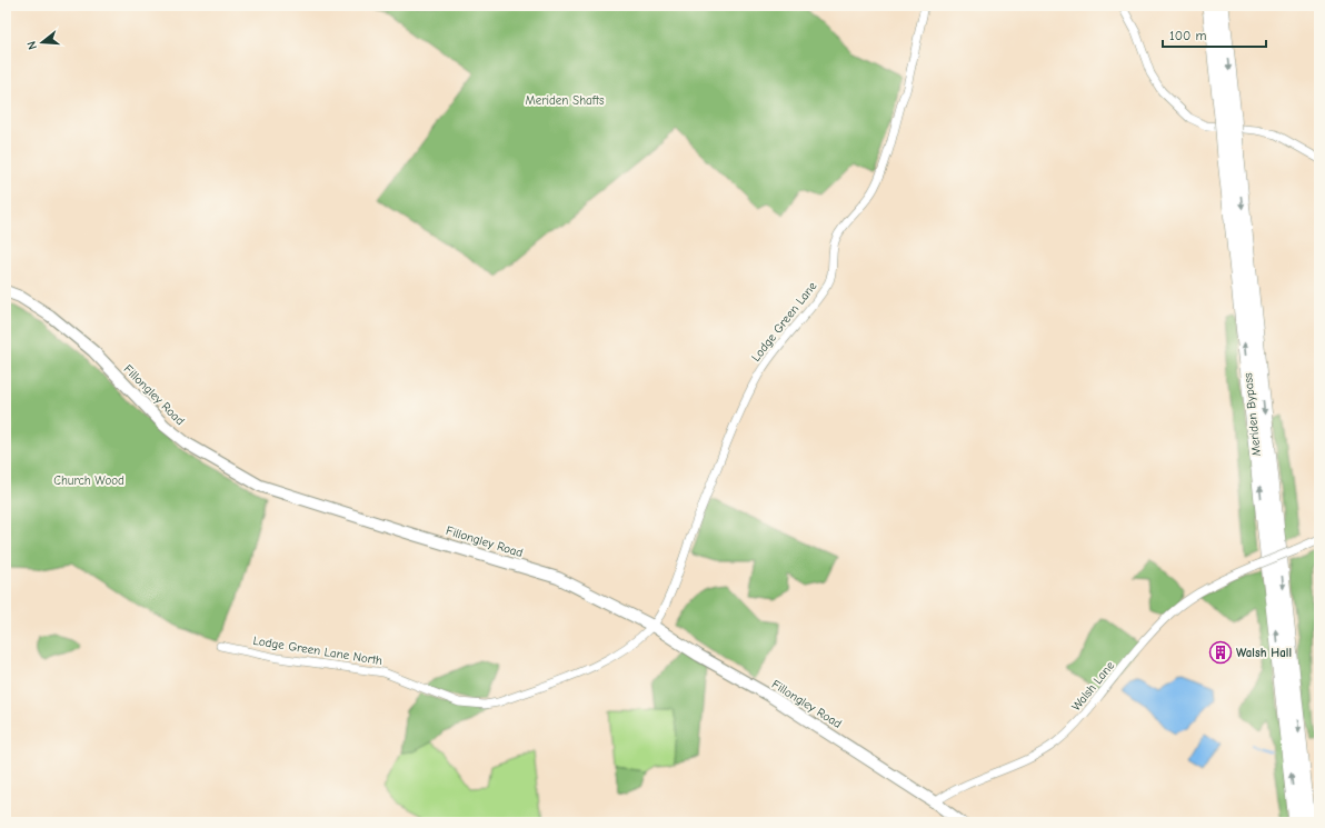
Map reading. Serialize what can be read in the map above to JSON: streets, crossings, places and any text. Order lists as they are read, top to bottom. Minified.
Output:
{"streets":{"highway":["Meriden Bypass"],"main road":["Fillongley Road"],"street":["Lodge Green Lane","Lodge Green Lane North","Walsh Lane"]},"crossings":[["Lodge Green Lane","Fillongley Road"],["Lodge Green Lane","Lodge Green Lane North"],["Fillongley Road","Lodge Green Lane North"],["Fillongley Road","Walsh Lane"]],"parks":["Meriden Shafts","Church Wood"],"places":{"building":["Walsh Hall"]},"scale_bar":"100 m","north":"left"}
